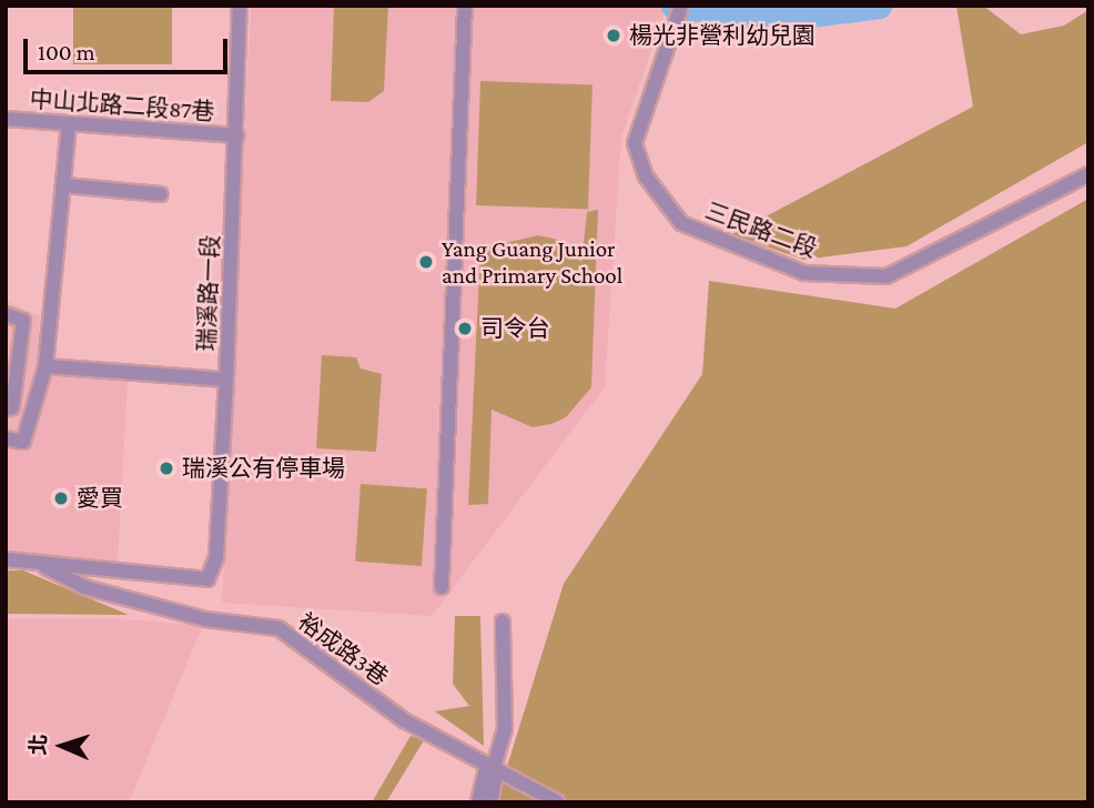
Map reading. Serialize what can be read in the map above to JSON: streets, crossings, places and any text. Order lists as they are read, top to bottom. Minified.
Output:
{"streets":{"street":["中山北路二段87巷","三民路二段","瑞溪路一段","裕成路3巷"]},"crossings":[["中山北路二段87巷","瑞溪路一段"],["瑞溪路一段","裕成路3巷"]],"places":["楊光非營利幼兒園","Yang Guang Junior and Primary School","司令台","瑞溪公有停車場","愛買"],"scale_bar":"100 m","north":"left"}
